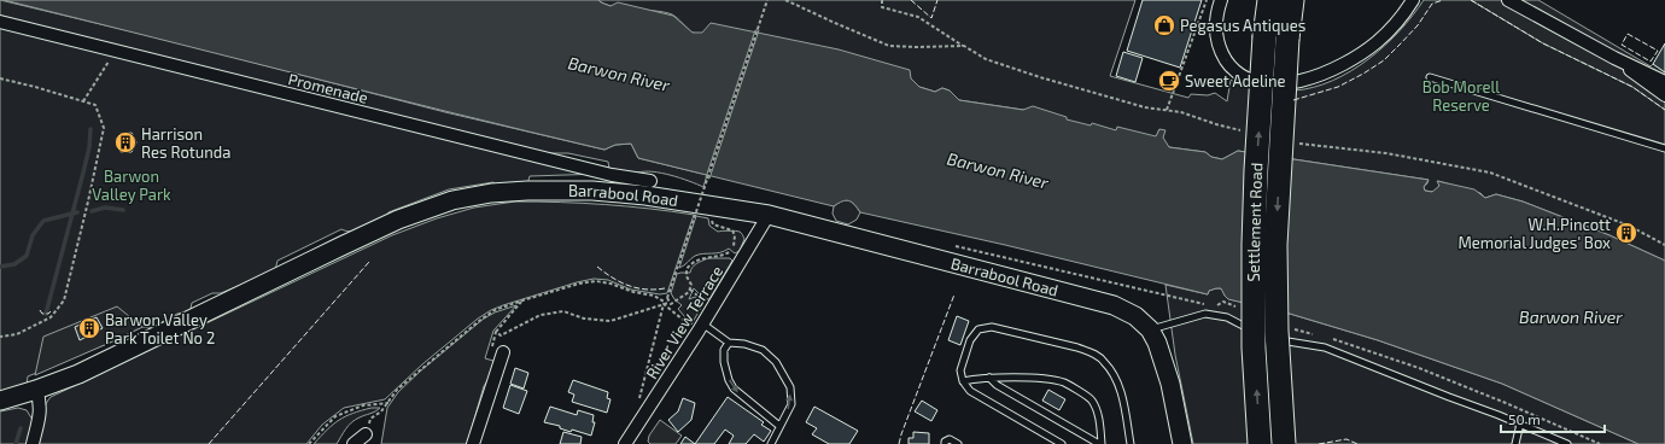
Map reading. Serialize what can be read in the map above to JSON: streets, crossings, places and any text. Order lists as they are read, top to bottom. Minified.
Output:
{"streets":{"highway":["Settlement Road"],"street":["Promenade","Barrabool Road","River View Terrace"]},"crossings":[["Barrabool Road","River View Terrace"]],"water":["Barwon River"],"parks":["Bob Morell Reserve","Barwon Valley Park"],"places":{"shop":["Pegasus Antiques"],"cafe":["Sweet Adeline"],"building":["Harrison Res Rotunda","W.H.Pincott Memorial Judges' Box","Barwon Valley Park Toilet No 2"]},"scale_bar":"50 m"}
